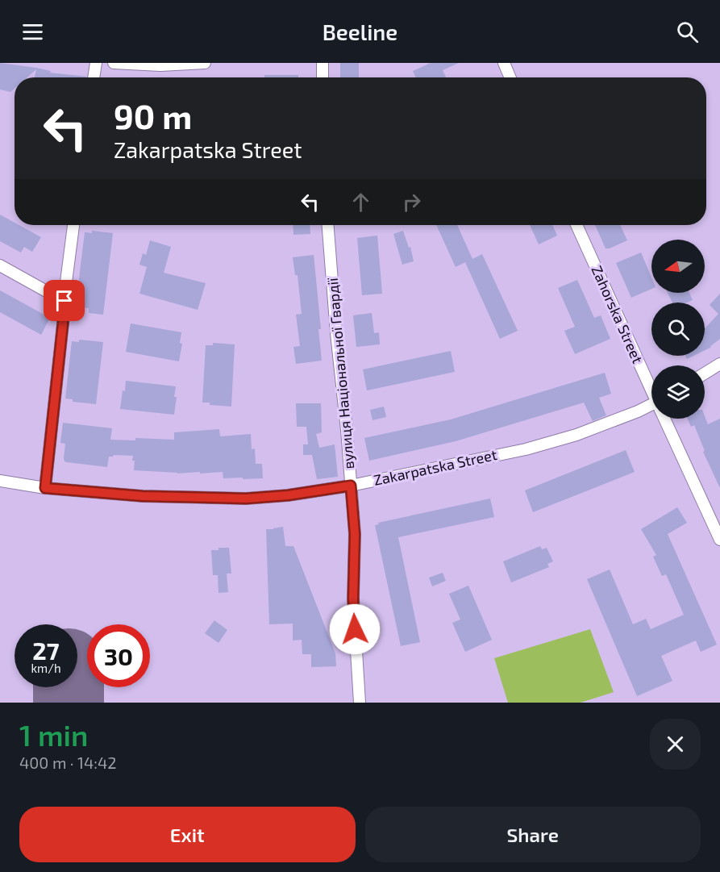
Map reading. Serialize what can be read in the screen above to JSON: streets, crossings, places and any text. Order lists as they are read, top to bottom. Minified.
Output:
{"streets":{"street":["Zahorska Street","вулиця Національної Гвардії","Zakarpatska Street"]},"crossings":[["вулиця Національної Гвардії","Zakarpatska Street"]],"north":"left","page":{"header":"Beeline","turn":["90 m","Zakarpatska Street"],"speed":"27 km/h","limit":"30","heading":["1 min","400 m · 14:42"],"buttons":["Exit","Share"]}}
